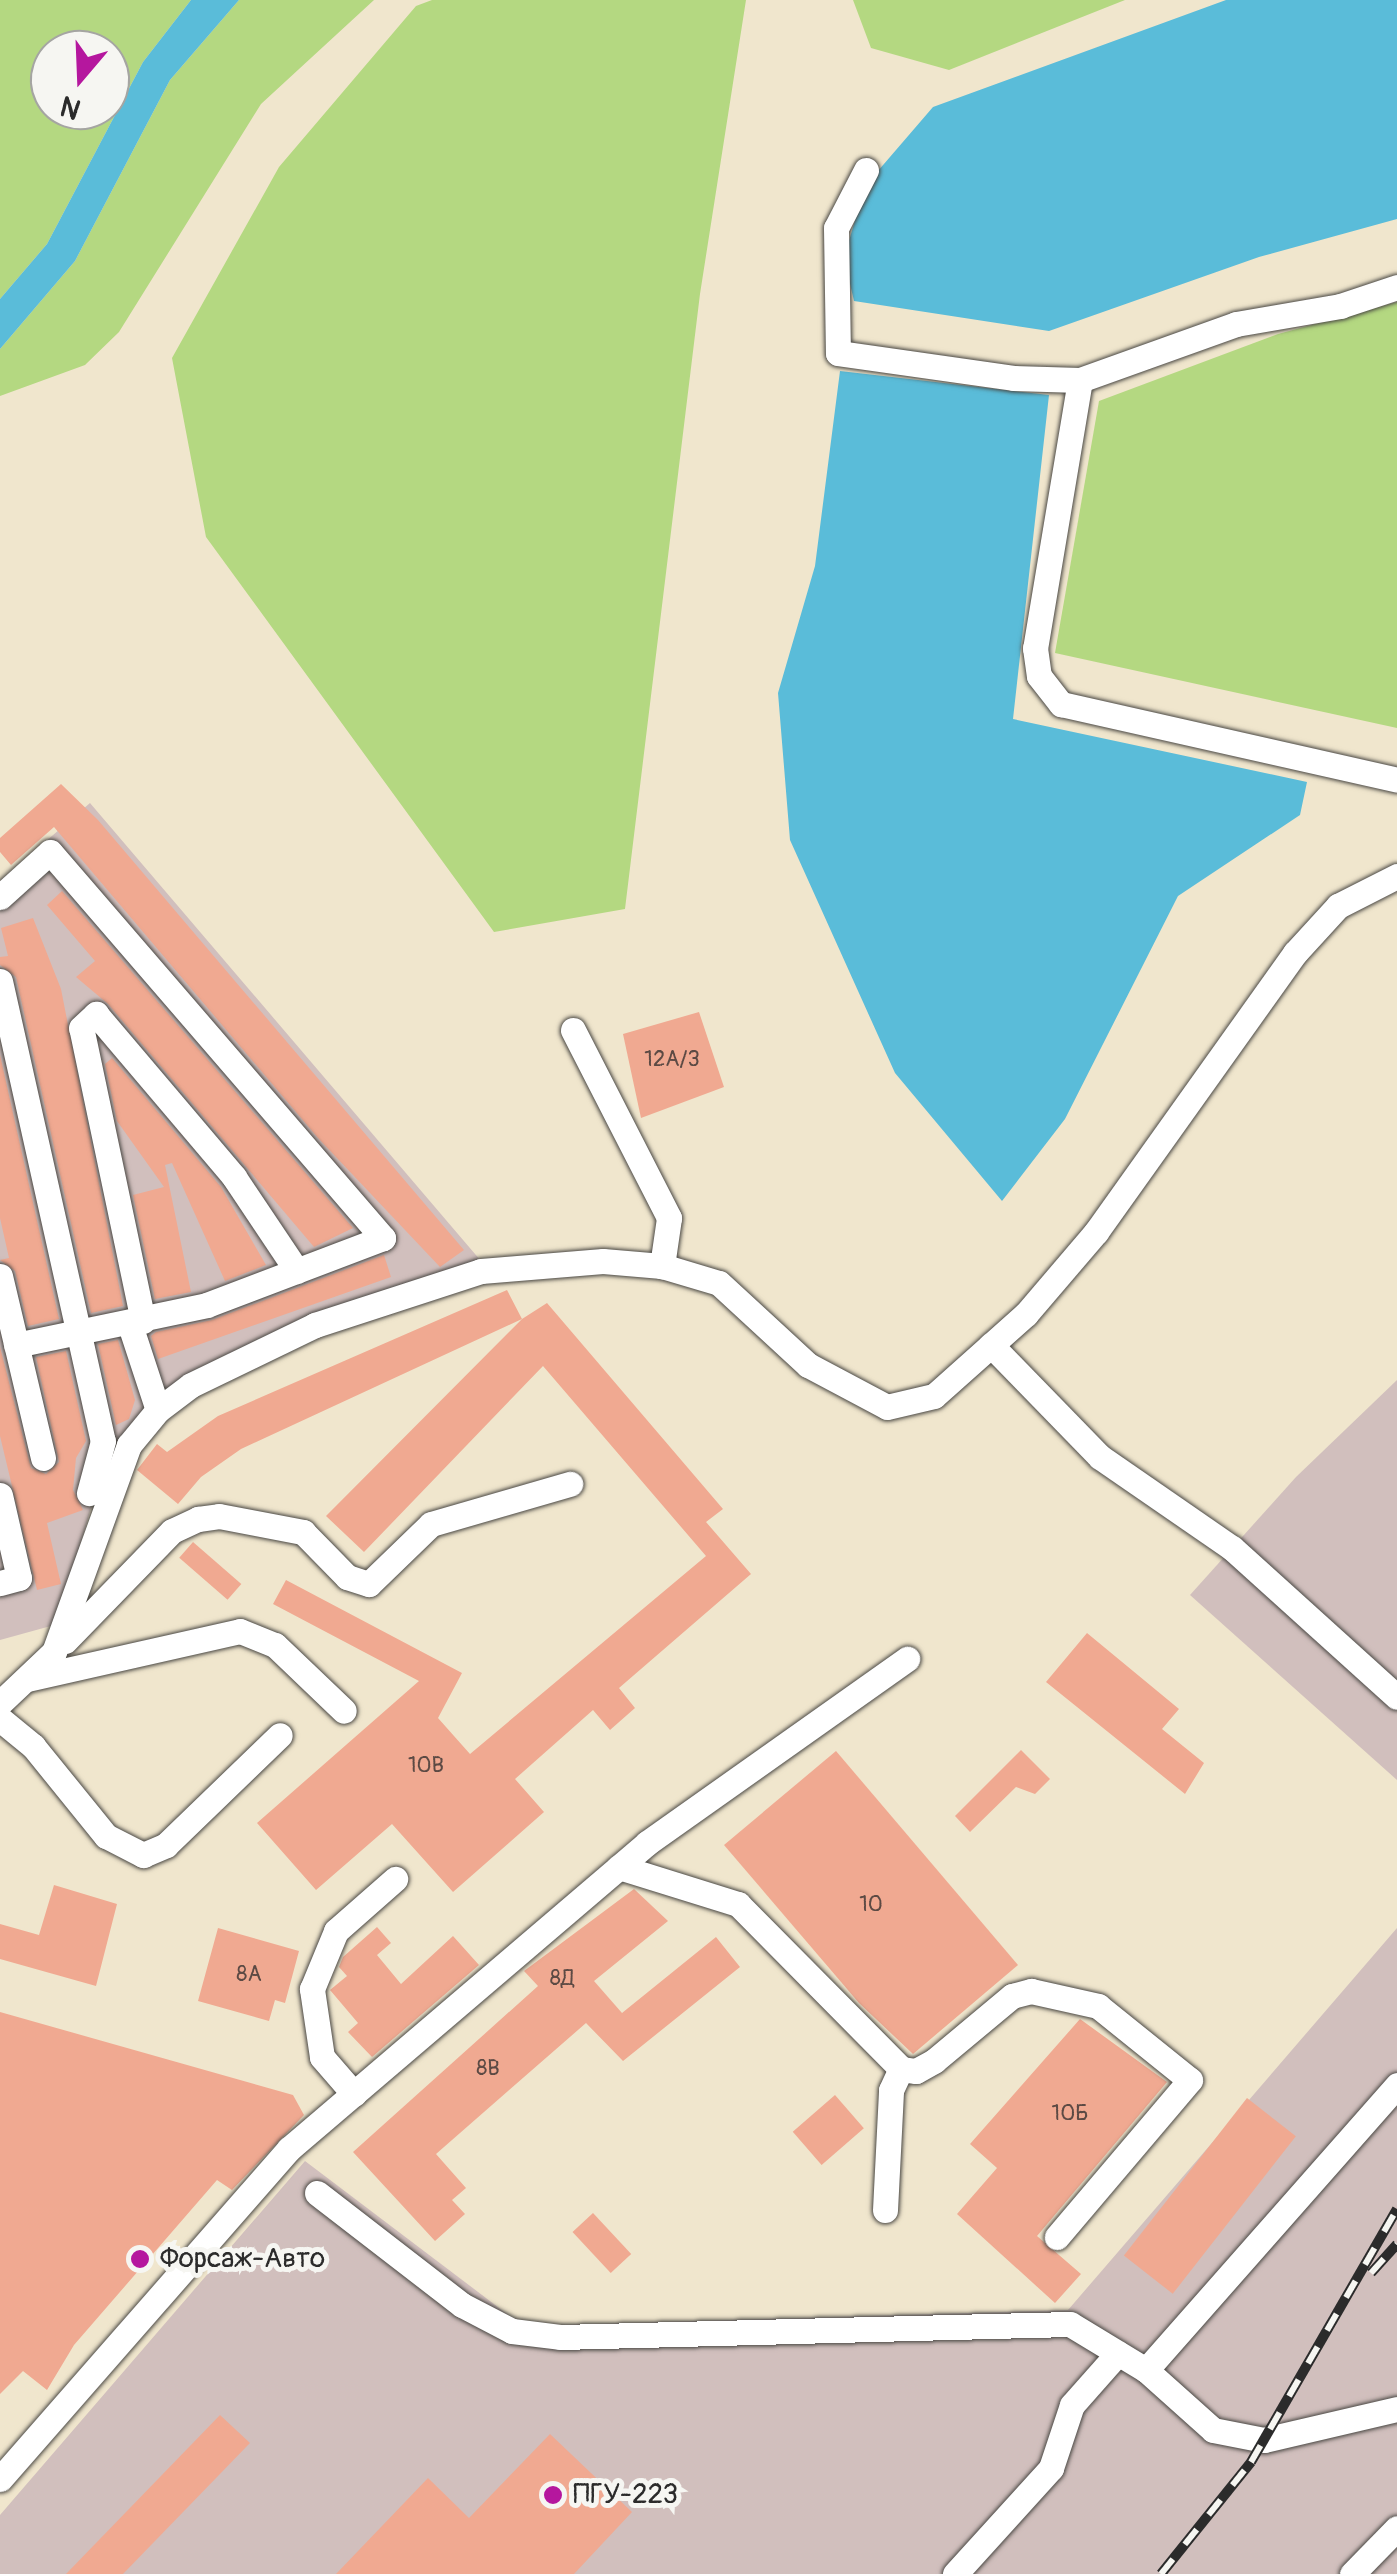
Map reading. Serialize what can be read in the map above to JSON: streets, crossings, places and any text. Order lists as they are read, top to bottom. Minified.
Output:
{"places":["Форсаж-Авто","ПГУ-223"],"house_numbers":["12А/3","10В","10","8А","8Д","8В","10Б"],"north":"bottom"}
